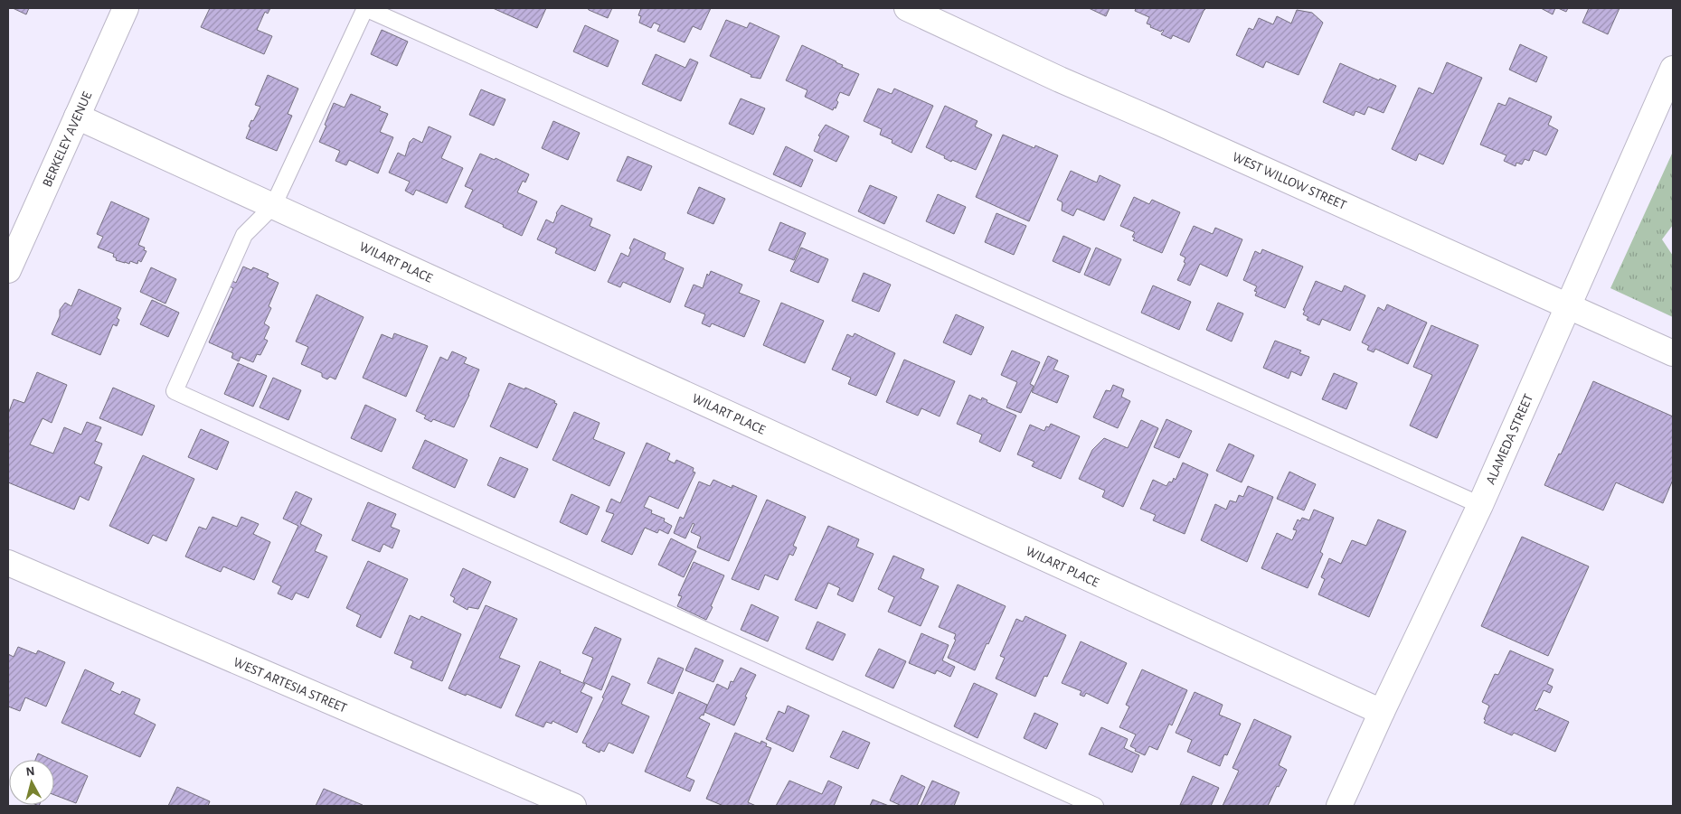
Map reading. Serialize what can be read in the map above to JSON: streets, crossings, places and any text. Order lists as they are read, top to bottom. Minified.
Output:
{"streets":{"street":["BERKELEY AVENUE","WEST WILLOW STREET","WILART PLACE","ALAMEDA STREET","WEST ARTESIA STREET"]},"crossings":[["BERKELEY AVENUE","WILART PLACE"],["WEST WILLOW STREET","ALAMEDA STREET"],["WILART PLACE","ALAMEDA STREET"]],"north":"top"}
